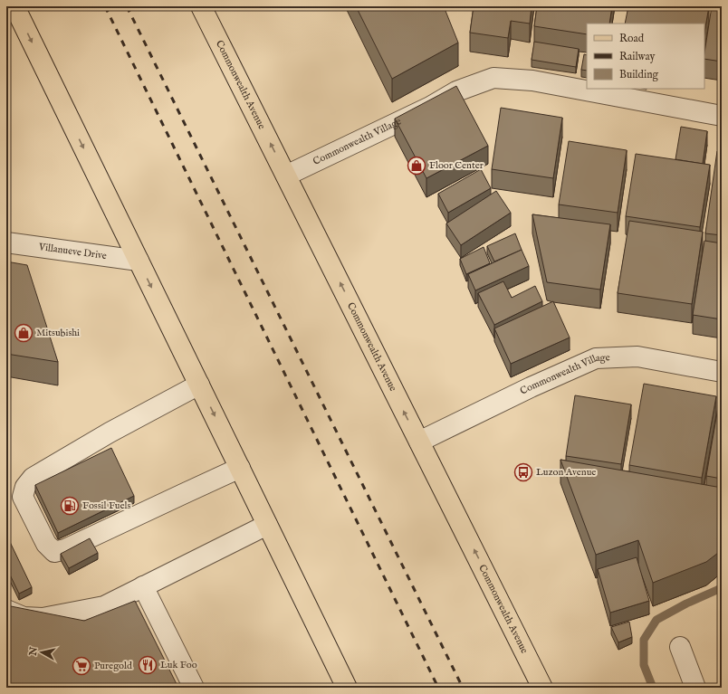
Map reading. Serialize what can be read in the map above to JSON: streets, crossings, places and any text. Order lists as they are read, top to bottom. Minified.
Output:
{"streets":{"main road":["Commonwealth Avenue"],"street":["Commonwealth Village","Villanueve Drive"]},"crossings":[["Commonwealth Avenue","Commonwealth Village"]],"places":{"shop":["Floor Center","Mitsubishi"],"bus stop":["Luzon Avenue"],"fuel station":["Fossil Fuels"],"restaurant":["Luk Foo"],"supermarket":["Puregold"]},"legend":["Road","Railway","Building"],"north":"left"}
